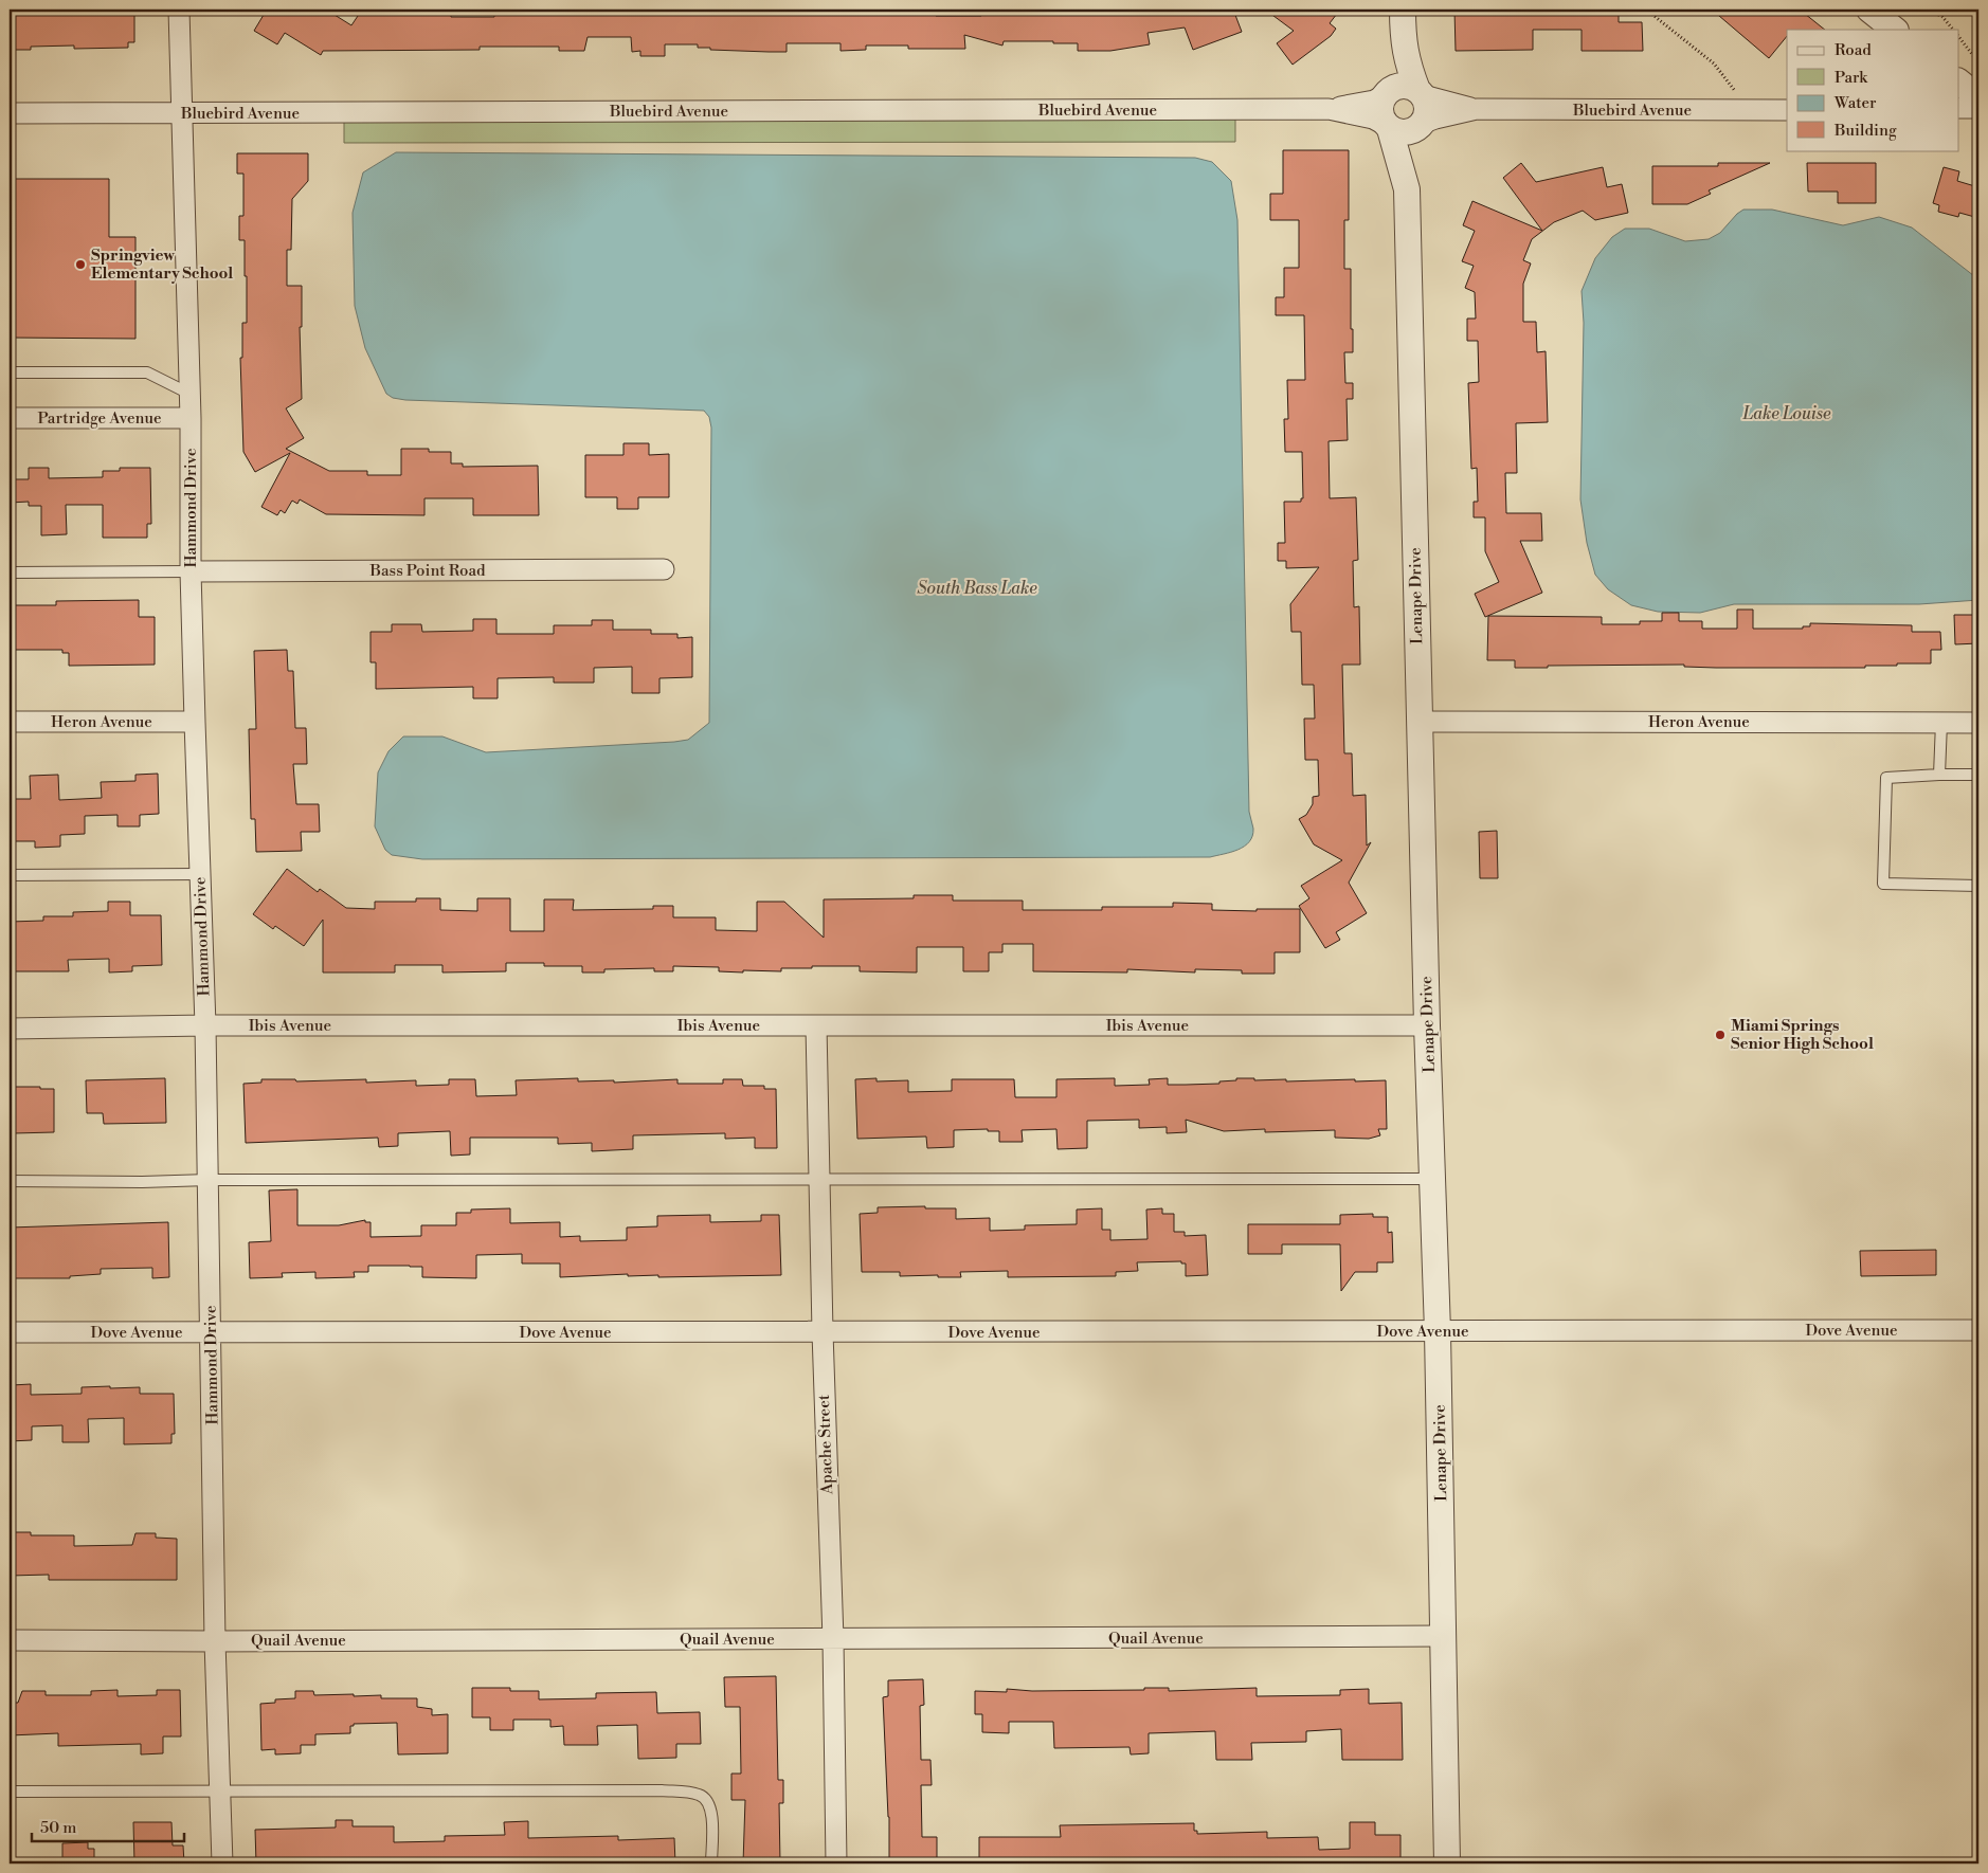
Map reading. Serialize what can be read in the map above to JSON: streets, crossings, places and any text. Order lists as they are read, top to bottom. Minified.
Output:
{"streets":{"street":["Bluebird Avenue","Partridge Avenue","Hammond Drive","Bass Point Road","Lenape Drive","Heron Avenue","Ibis Avenue","Dove Avenue","Apache Street","Quail Avenue"]},"crossings":[["Bluebird Avenue","Hammond Drive"],["Bluebird Avenue","Lenape Drive"],["Partridge Avenue","Hammond Drive"],["Hammond Drive","Bass Point Road"],["Hammond Drive","Heron Avenue"],["Hammond Drive","Ibis Avenue"],["Hammond Drive","Dove Avenue"],["Hammond Drive","Quail Avenue"],["Lenape Drive","Heron Avenue"],["Lenape Drive","Ibis Avenue"],["Lenape Drive","Dove Avenue"],["Lenape Drive","Quail Avenue"],["Ibis Avenue","Apache Street"],["Dove Avenue","Apache Street"],["Apache Street","Quail Avenue"]],"water":["Lake Louise","South Bass Lake"],"places":["Springview Elementary School","Miami Springs Senior High School"],"legend":["Road","Park","Water","Building"],"scale_bar":"50 m"}
